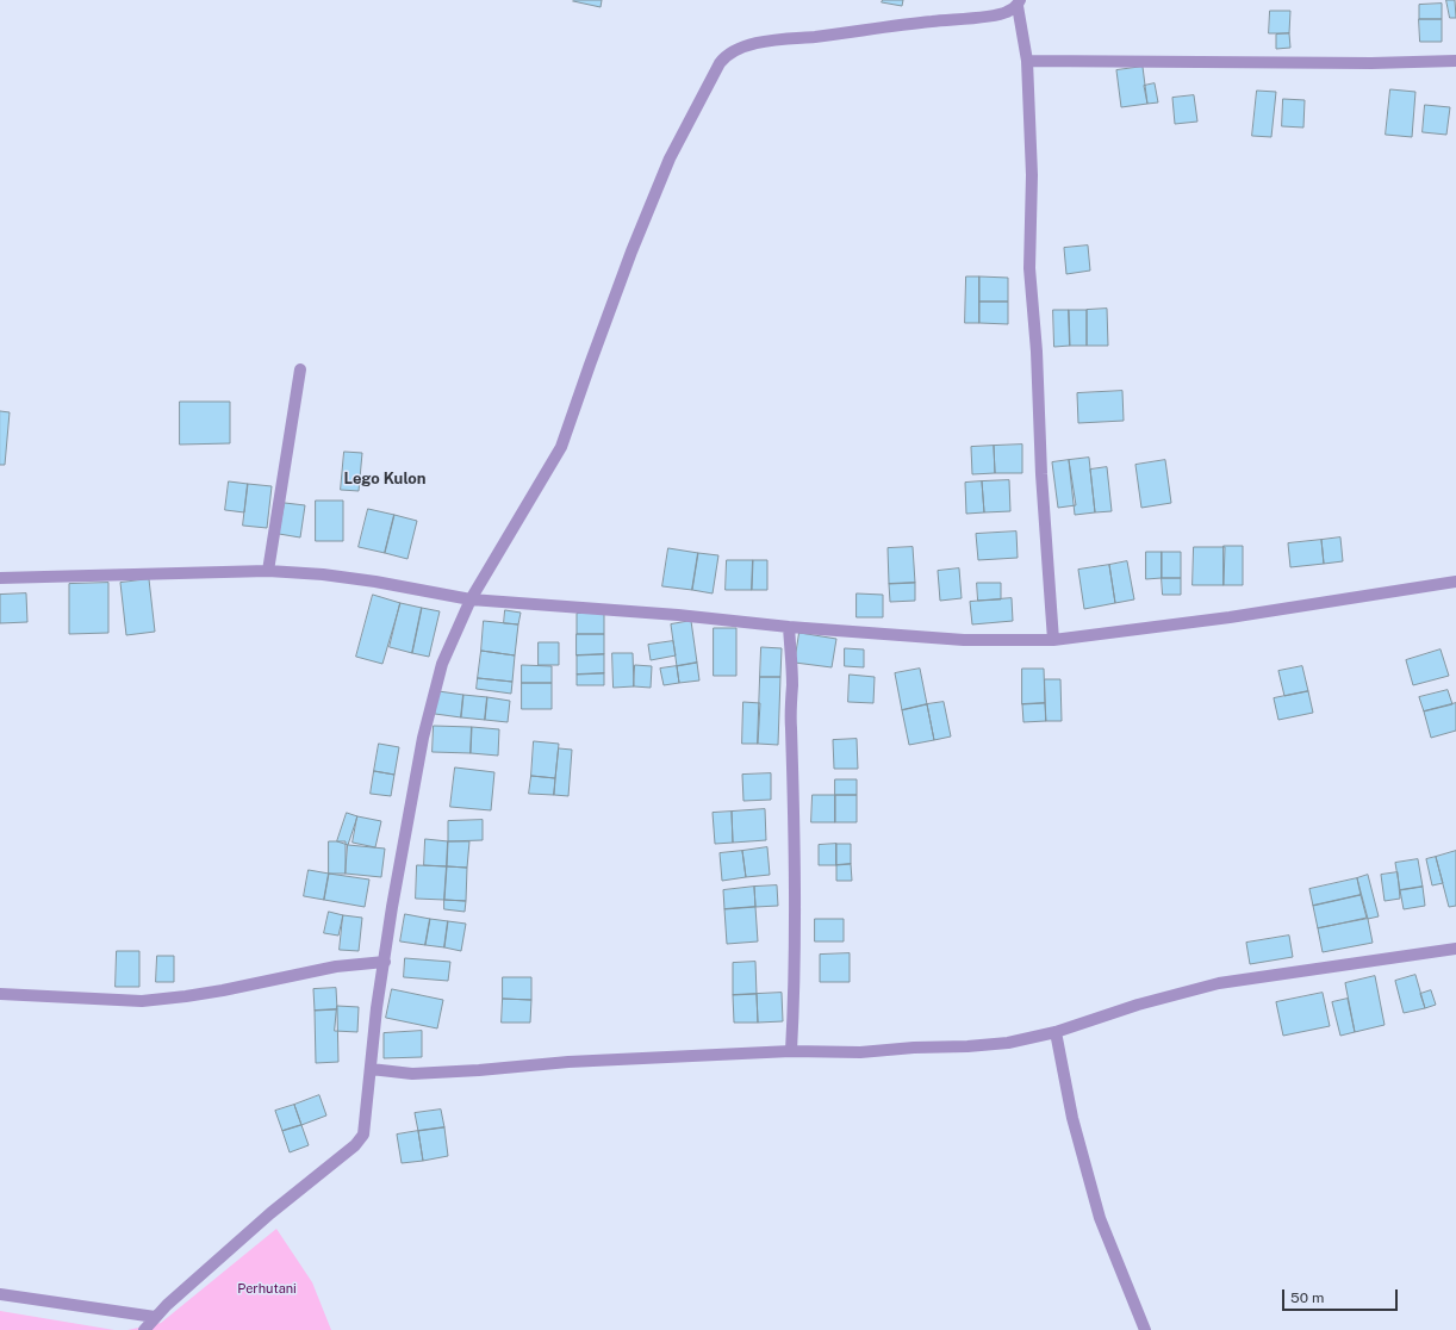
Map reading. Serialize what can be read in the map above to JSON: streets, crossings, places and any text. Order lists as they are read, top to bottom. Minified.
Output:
{"districts":["Lego Kulon"],"parks":["Perhutani"],"scale_bar":"50 m"}
